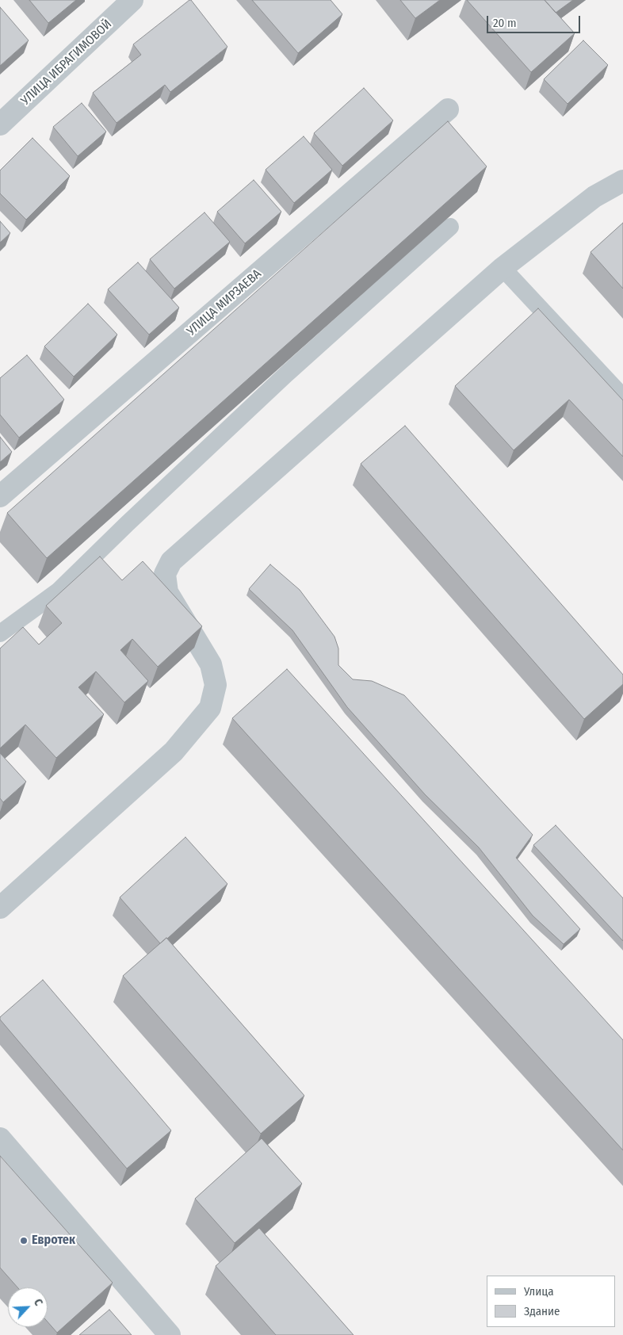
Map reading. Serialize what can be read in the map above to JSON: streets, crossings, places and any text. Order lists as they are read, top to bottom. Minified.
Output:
{"streets":{"street":["УЛИЦА ИБРАГИМОВОЙ","УЛИЦА МИРЗАЕВА"]},"places":["Евротек"],"legend":["Улица","Здание"],"scale_bar":"20 m","north":"top right"}
